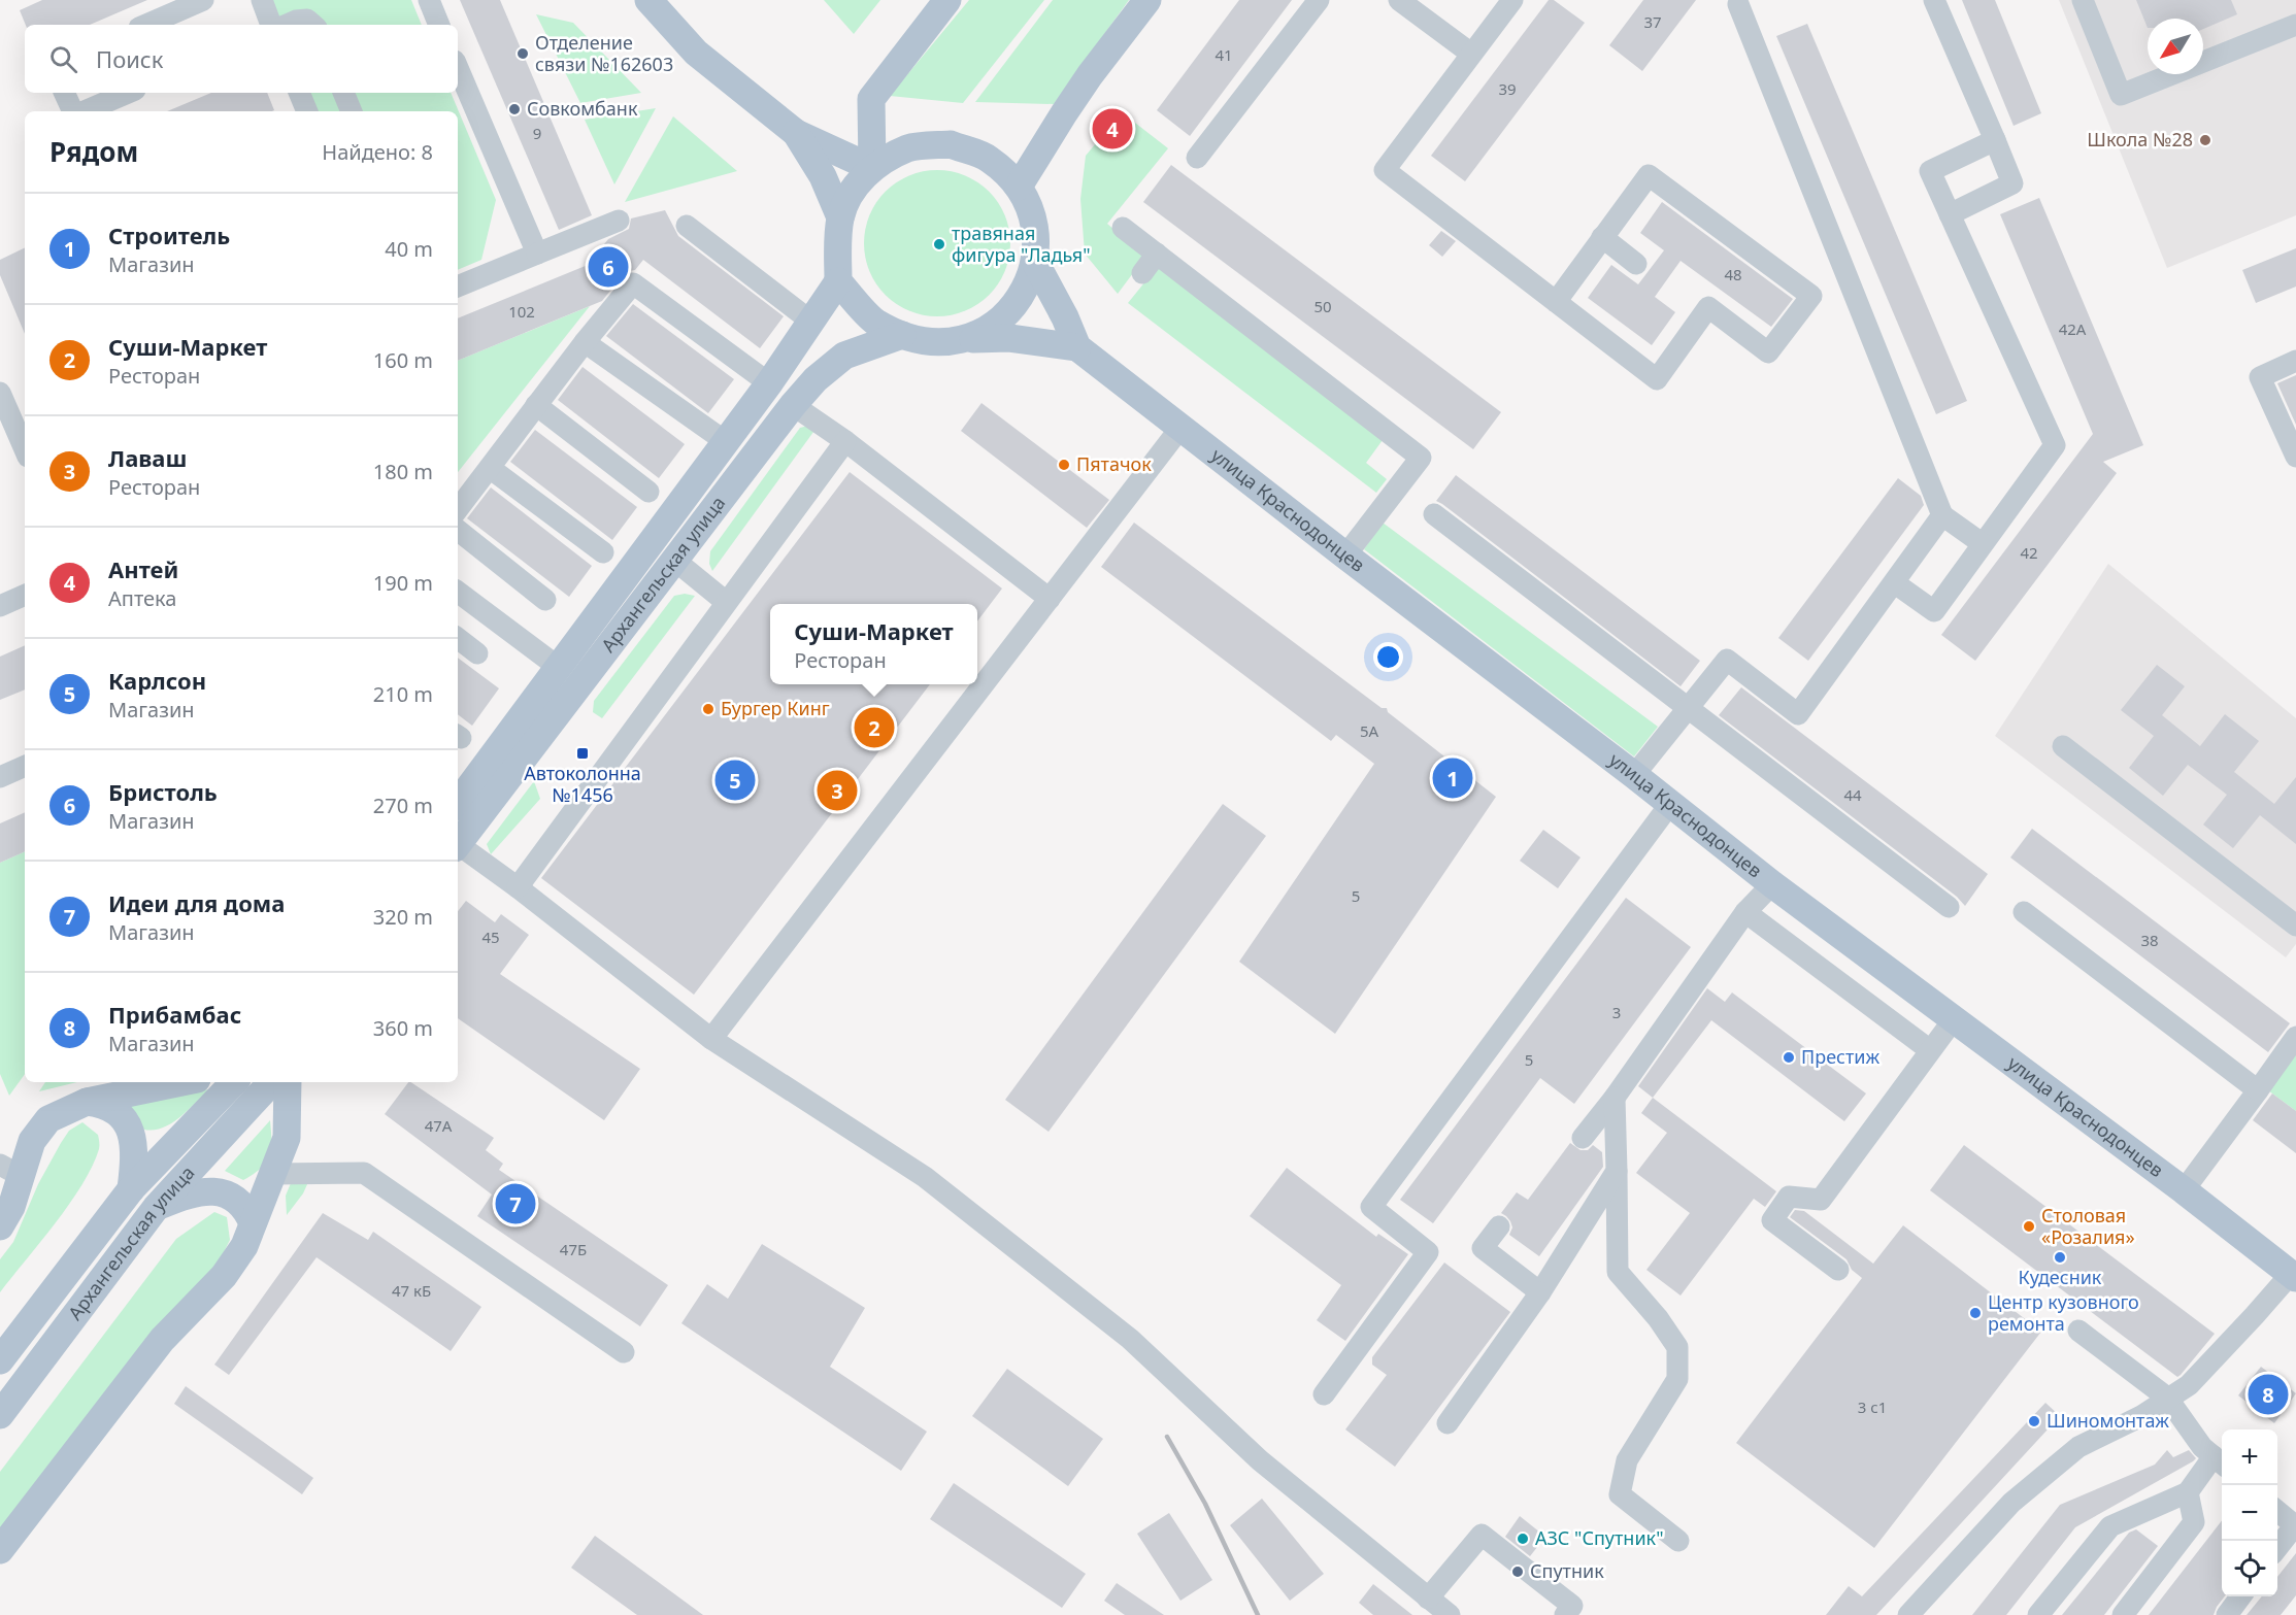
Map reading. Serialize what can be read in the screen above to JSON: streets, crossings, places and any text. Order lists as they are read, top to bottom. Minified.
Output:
{"streets":{"main road":["улица Краснодонцев","Архангельская улица"]},"crossings":[["улица Краснодонцев","Архангельская улица"]],"places":{"other":["Отделение связи №162603","Совкомбанк","Школа №28","травяная фигура \"Ладья\"","Пятачок","Бургер Кинг","Престиж","Столовая «Розалия»","Кудесник","Центр кузовного ремонта","Шиномонтаж","АЗС \"Спутник\"","Спутник"],"transit":["Автоколонна №1456"]},"house_numbers":["37","41","39","9","48","50","102","42А","42","5А","44","5","45","38","3","5","47А","47Б","47 кБ","3 с1"],"north":"bottom left","page":{"search":"Поиск","pins":["4","6","2","1","5","3","7","8"],"heading":["Рядом","Найдено: 8"],"list":[{"mark":"1","name":"Строитель","note":"Магазин","value":"40 m"},{"mark":"2","name":"Суши-Маркет","note":"Ресторан","value":"160 m"},{"mark":"3","name":"Лаваш","note":"Ресторан","value":"180 m"},{"mark":"4","name":"Антей","note":"Аптека","value":"190 m"},{"mark":"5","name":"Карлсон","note":"Магазин","value":"210 m"},{"mark":"6","name":"Бристоль","note":"Магазин","value":"270 m"},{"mark":"7","name":"Идеи для дома","note":"Магазин","value":"320 m"},{"mark":"8","name":"Прибамбас","note":"Магазин","value":"360 m"}],"popup":["Суши-Маркет","Ресторан"],"map_buttons":["+","−"]}}
